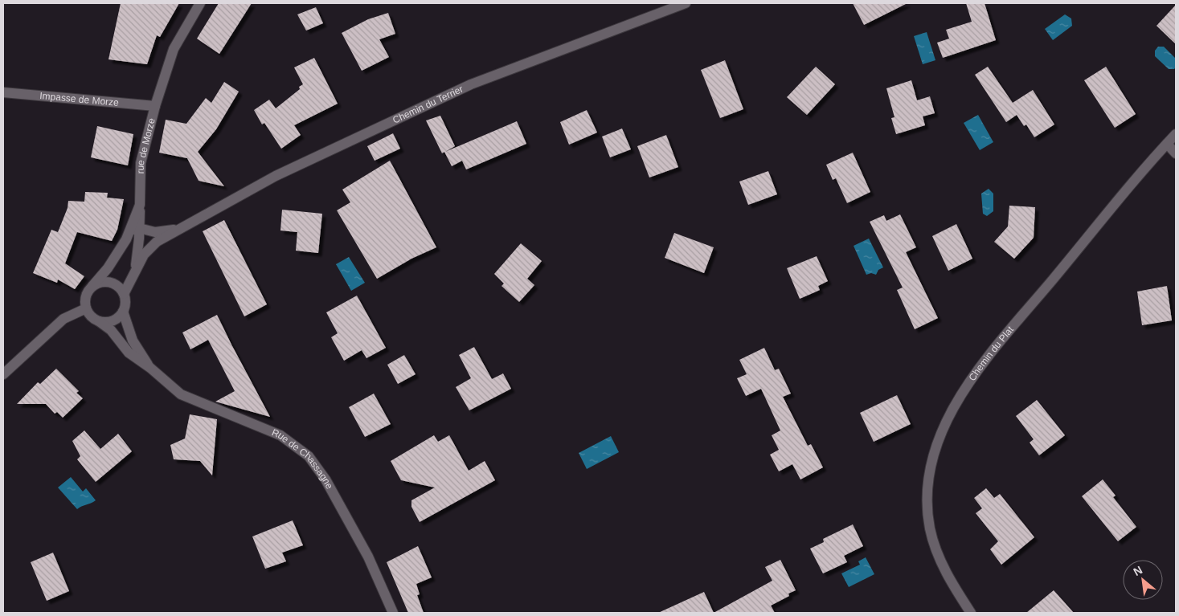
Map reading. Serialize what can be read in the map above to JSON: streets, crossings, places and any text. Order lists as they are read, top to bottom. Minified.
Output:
{"streets":{"street":["Impasse de Morze","Chemin du Terrier","rue de Morze","Chemin du Plat","Rue de Chassagne"]},"crossings":[["Impasse de Morze","rue de Morze"],["Chemin du Terrier","rue de Morze"]],"north":"top left"}
